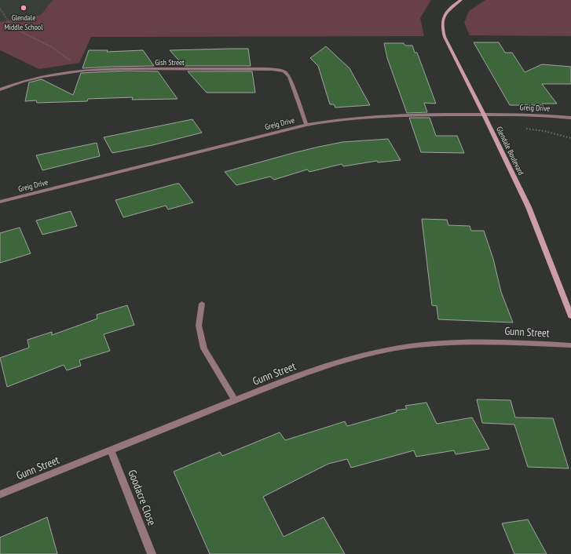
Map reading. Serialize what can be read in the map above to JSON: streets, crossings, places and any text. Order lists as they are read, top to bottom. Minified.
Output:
{"streets":{"street":["Gish Street","Greig Drive","Glendale Boulevard","Gunn Street","Goodacre Close"]},"crossings":[["Gish Street","Greig Drive"],["Greig Drive","Glendale Boulevard"],["Gunn Street","Goodacre Close"]],"places":["Glendale Middle School"]}
